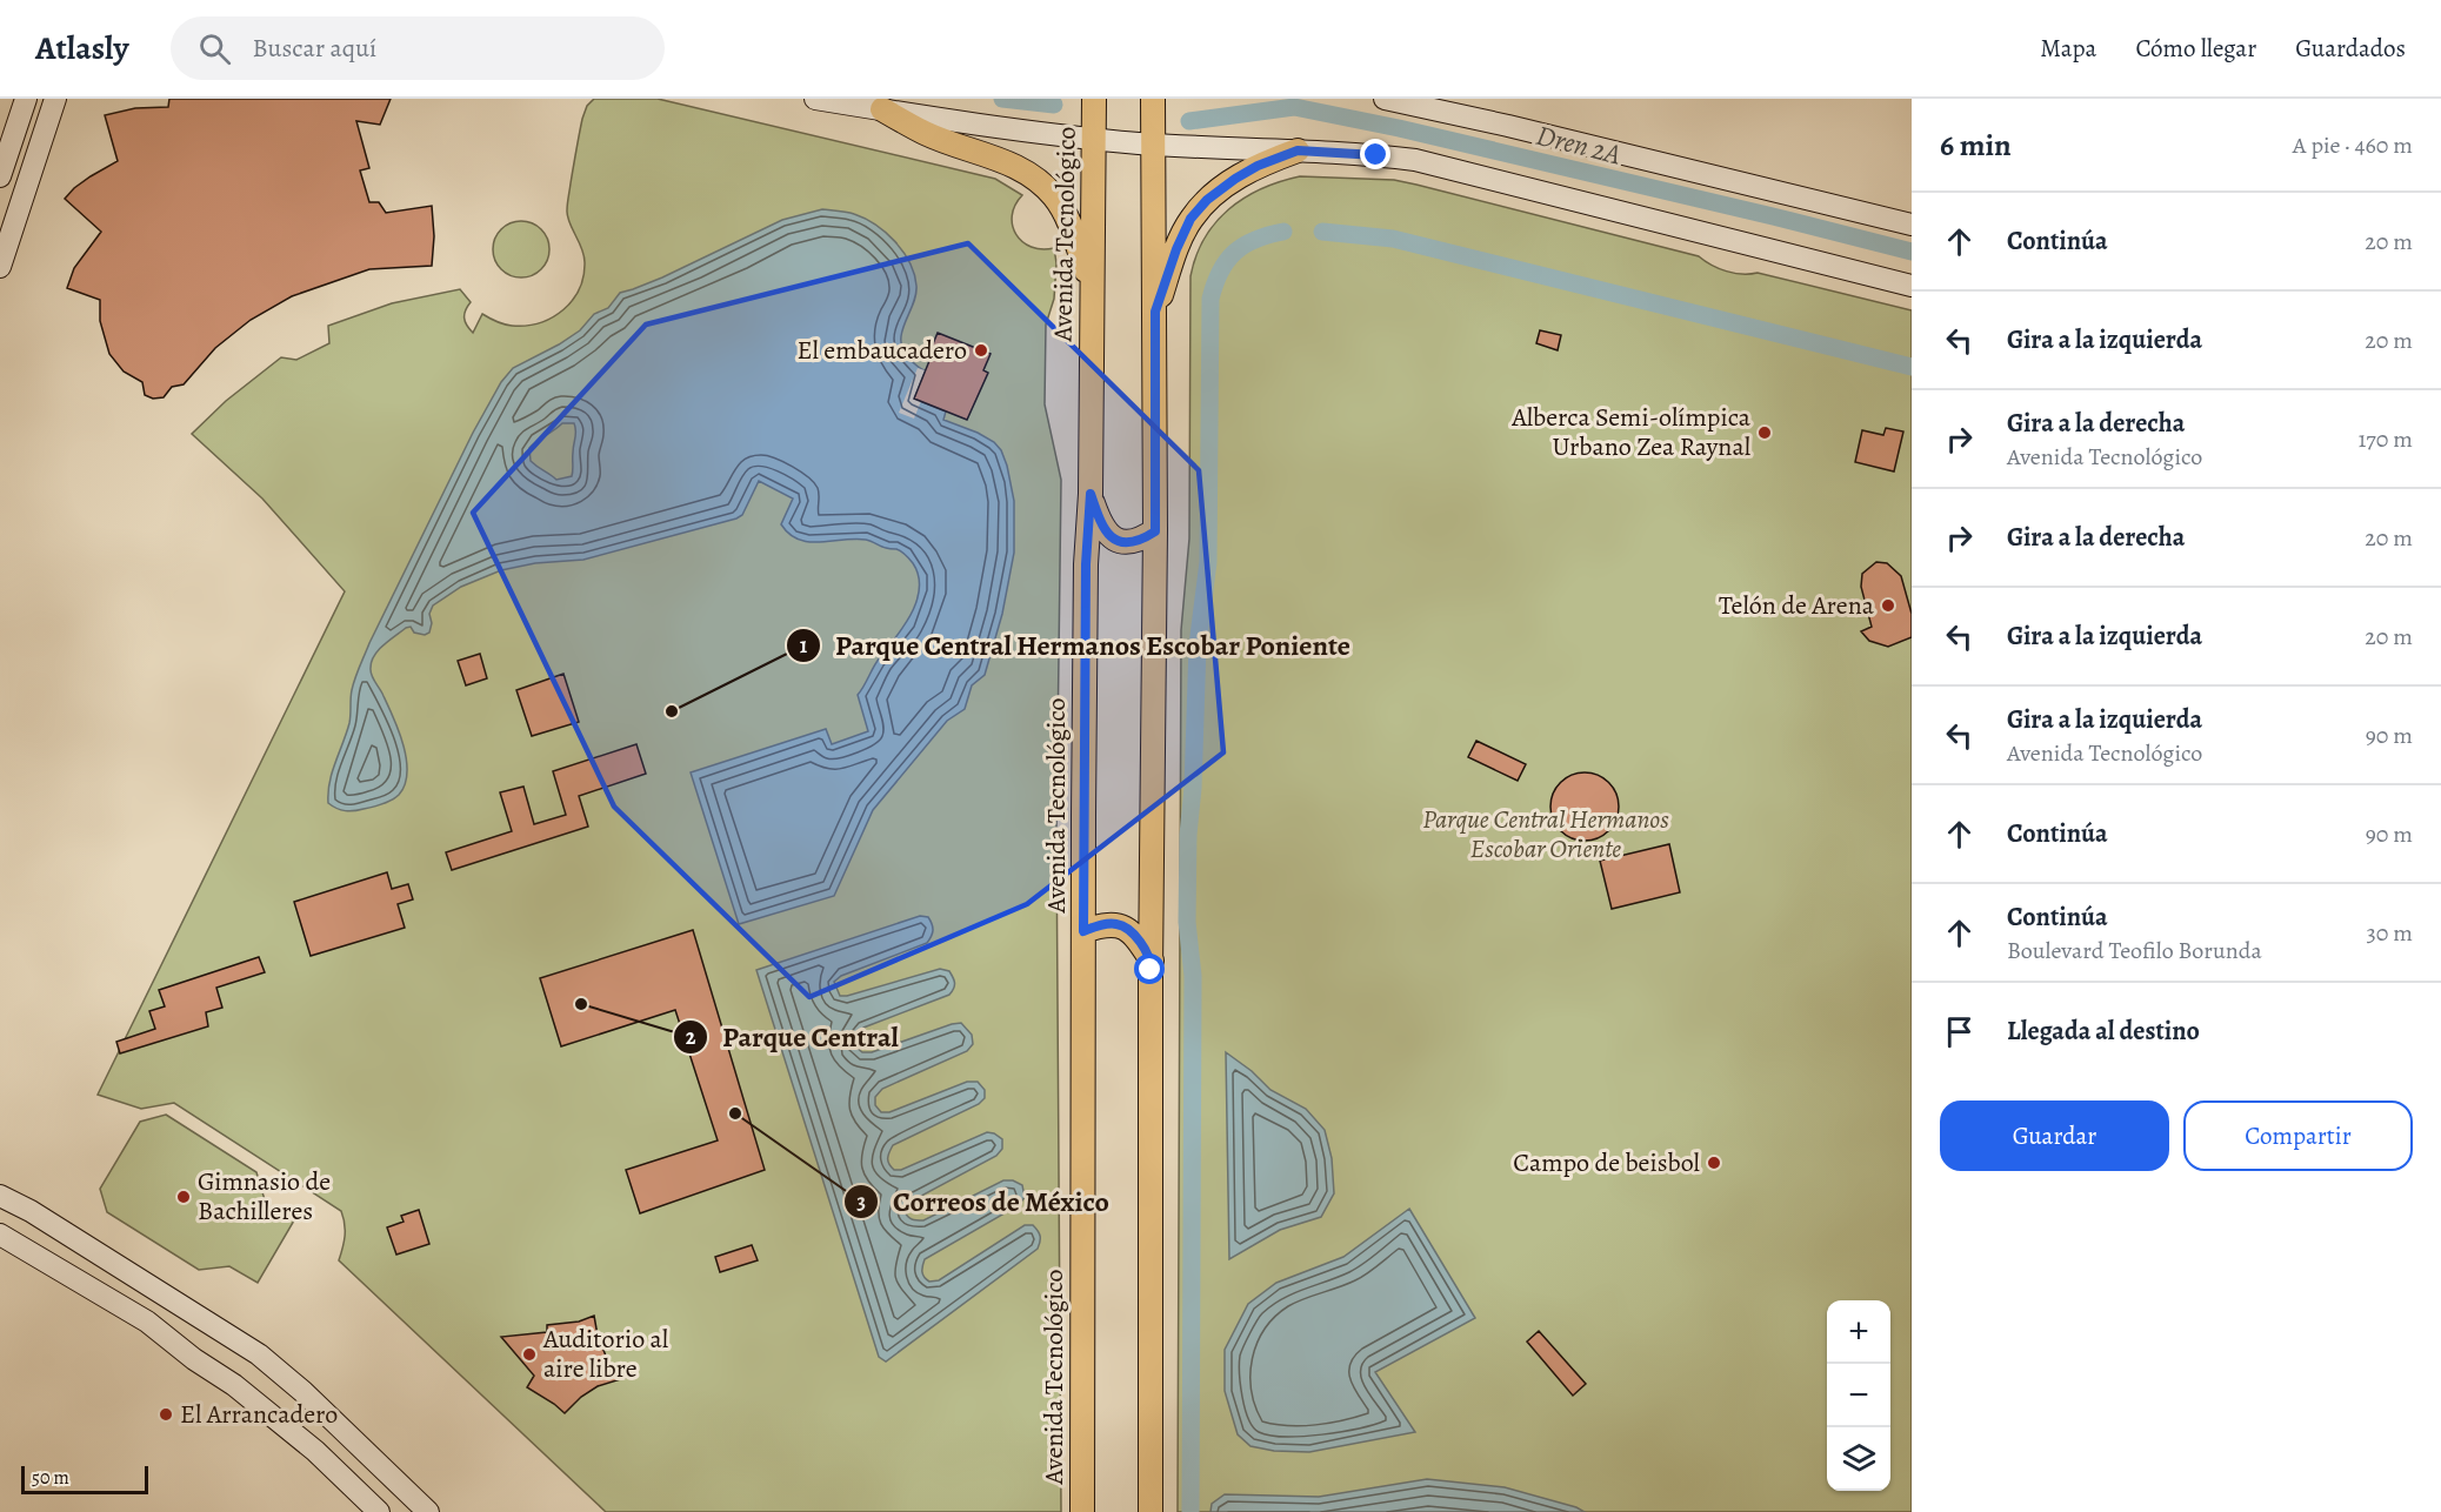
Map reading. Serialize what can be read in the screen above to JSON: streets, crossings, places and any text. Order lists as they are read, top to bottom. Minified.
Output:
{"streets":{"main road":["Avenida Tecnológico"]},"water":["Dren 2A"],"parks":["Parque Central Hermanos Escobar Oriente"],"places":["El embaucadero","Alberca Semi-olímpica Urbano Zea Raynal","Telón de Arena","Parque Central Hermanos Escobar Poniente","Parque Central","Correos de México","Campo de beisbol","Gimnasio de Bachilleres","Auditorio al aire libre","El Arrancadero"],"scale_bar":"50 m","page":{"header":"Atlasly","search":"Buscar aquí","nav":["Mapa","Cómo llegar","Guardados"],"heading":["6 min","A pie · 460 m"],"list":[["Continúa","20 m"],["Gira a la izquierda","20 m"],["Gira a la derecha","Avenida Tecnológico","170 m"],["Gira a la derecha","20 m"],["Gira a la izquierda","20 m"],["Gira a la izquierda","Avenida Tecnológico","90 m"],["Continúa","90 m"],["Continúa","Boulevard Teofilo Borunda","30 m"],"Llegada al destino"],"buttons":["Guardar","Compartir"],"map_buttons":["+","−"],"scale":"50 m"}}
